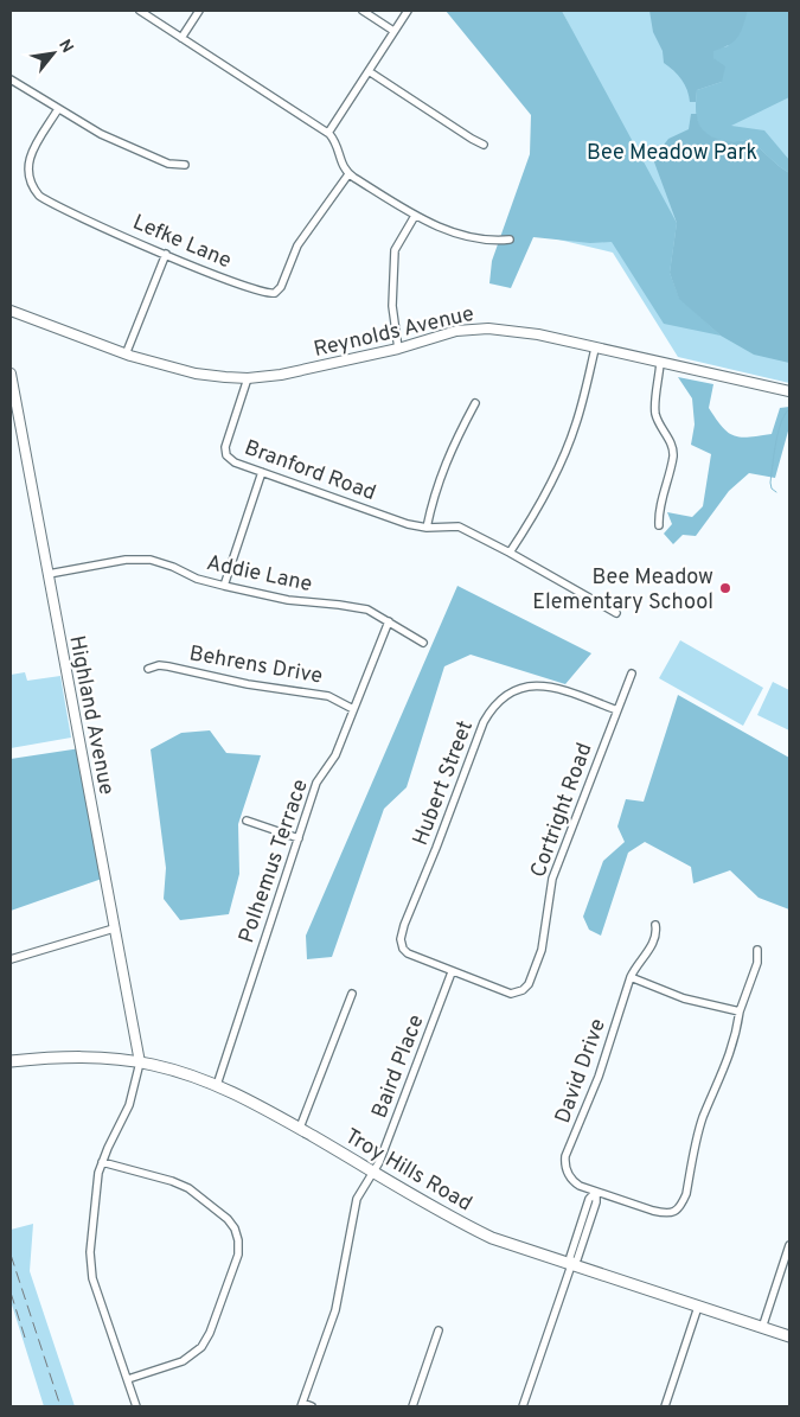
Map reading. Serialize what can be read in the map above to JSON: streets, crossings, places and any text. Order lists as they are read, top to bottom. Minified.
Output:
{"streets":{"main road":["Troy Hills Road"],"street":["Lefke Lane","Reynolds Avenue","Branford Road","Addie Lane","Behrens Drive","Highland Avenue","Hubert Street","Cortright Road","Polhemus Terrace","Baird Place","David Drive"]},"crossings":[["Reynolds Avenue","Branford Road"],["Addie Lane","Highland Avenue"],["Addie Lane","Polhemus Terrace"],["Behrens Drive","Polhemus Terrace"],["Highland Avenue","Troy Hills Road"],["Hubert Street","Cortright Road"],["Hubert Street","Baird Place"],["Cortright Road","Baird Place"],["Polhemus Terrace","Troy Hills Road"],["Baird Place","Troy Hills Road"]],"parks":["Bee Meadow Park"],"places":["Bee Meadow Elementary School"],"north":"top right"}
